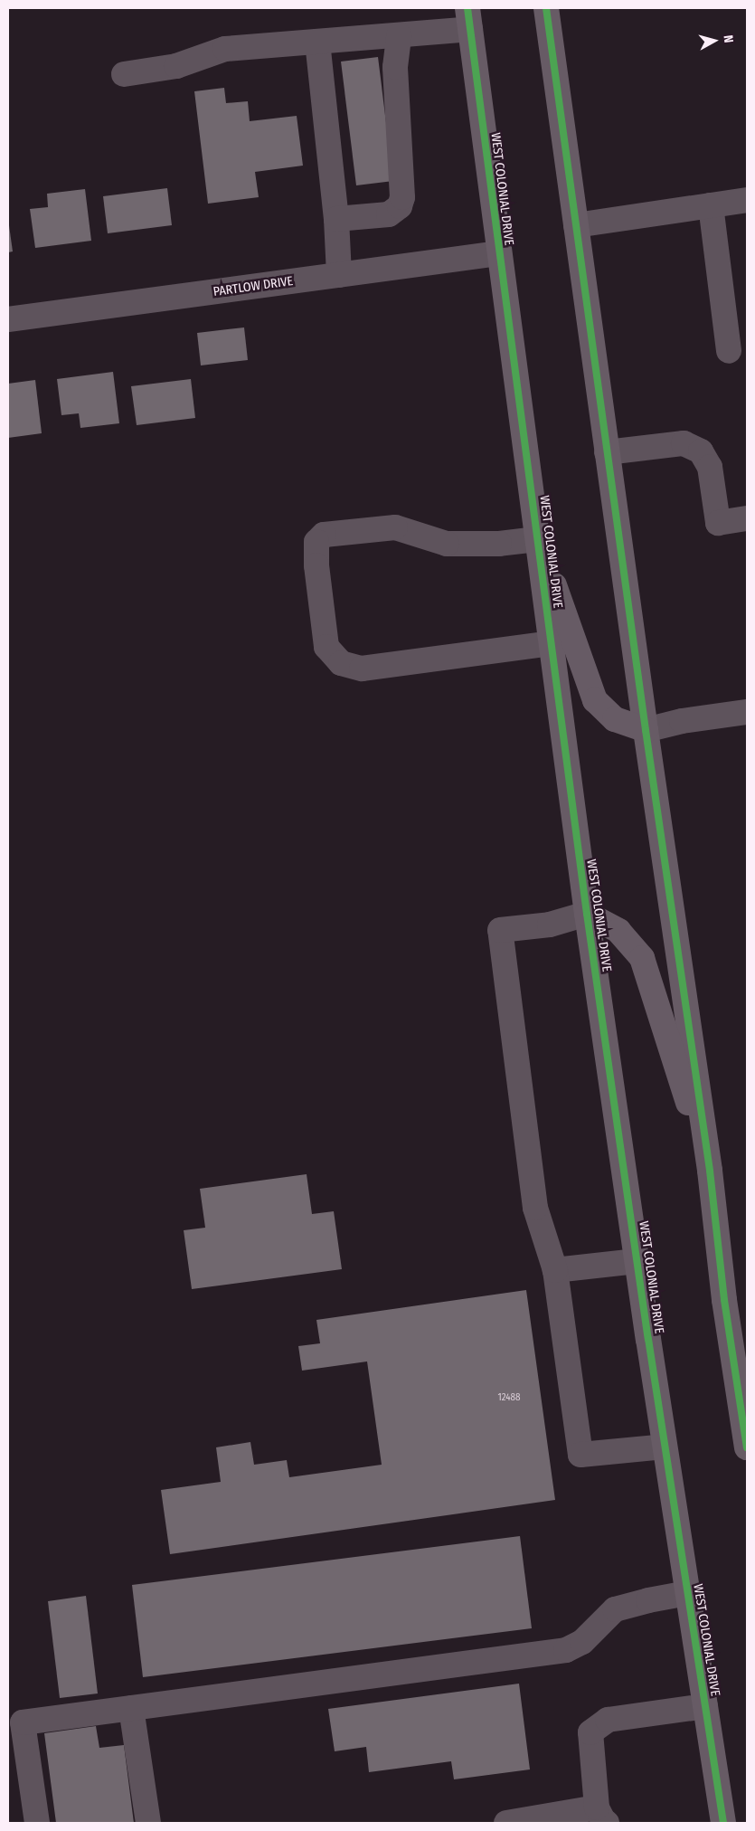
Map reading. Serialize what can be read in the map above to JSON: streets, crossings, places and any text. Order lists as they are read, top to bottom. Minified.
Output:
{"streets":{"highway":["WEST COLONIAL DRIVE"],"street":["PARTLOW DRIVE"]},"crossings":[["WEST COLONIAL DRIVE","PARTLOW DRIVE"]],"house_numbers":["12488"],"north":"right"}
